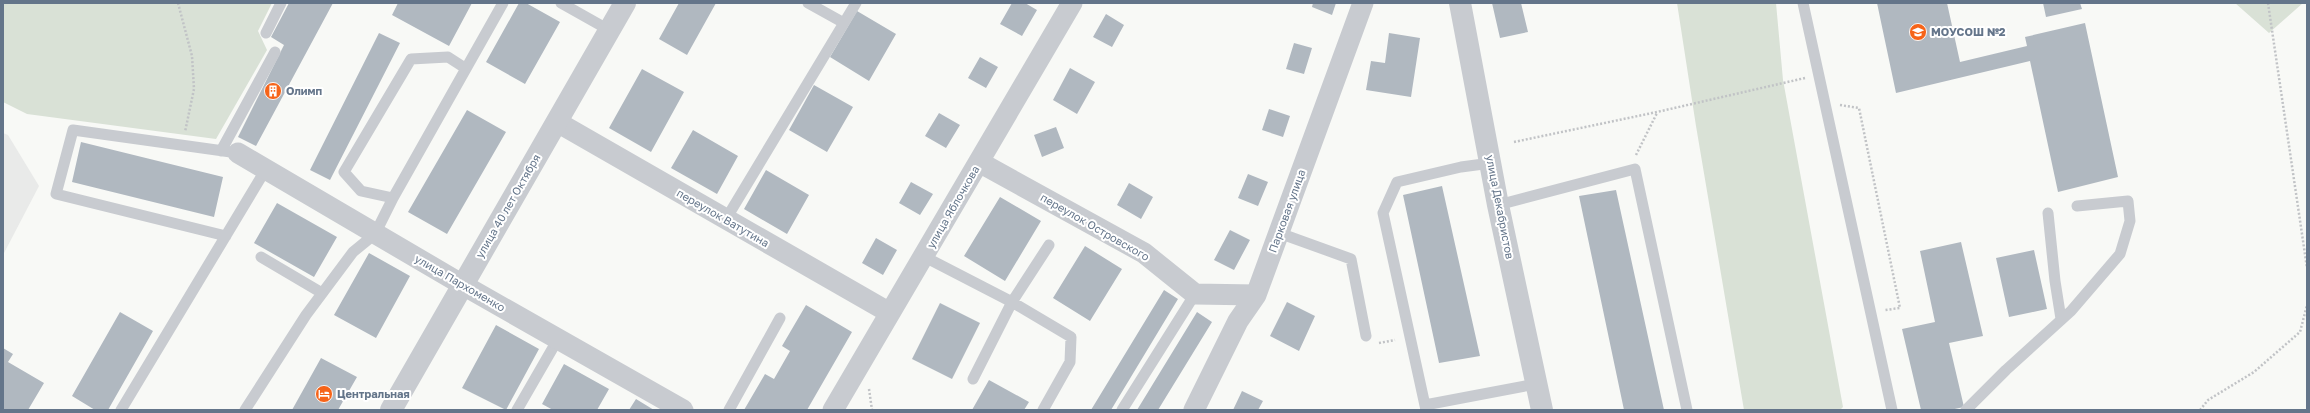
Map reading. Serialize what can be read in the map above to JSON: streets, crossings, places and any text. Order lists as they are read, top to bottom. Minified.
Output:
{"streets":{"street":["улица 40 лет Октября","улица Яблочкова","улица Декабристов","Парковая улица","переулок Ватутина","переулок Островского","улица Пархоменко"]},"crossings":[["улица 40 лет Октября","переулок Ватутина"],["улица 40 лет Октября","улица Пархоменко"],["улица Яблочкова","переулок Ватутина"],["улица Яблочкова","переулок Островского"]],"places":{"school or university":["МОУСОШ №2"],"building":["Олимп"],"hotel":["Центральная"]}}
